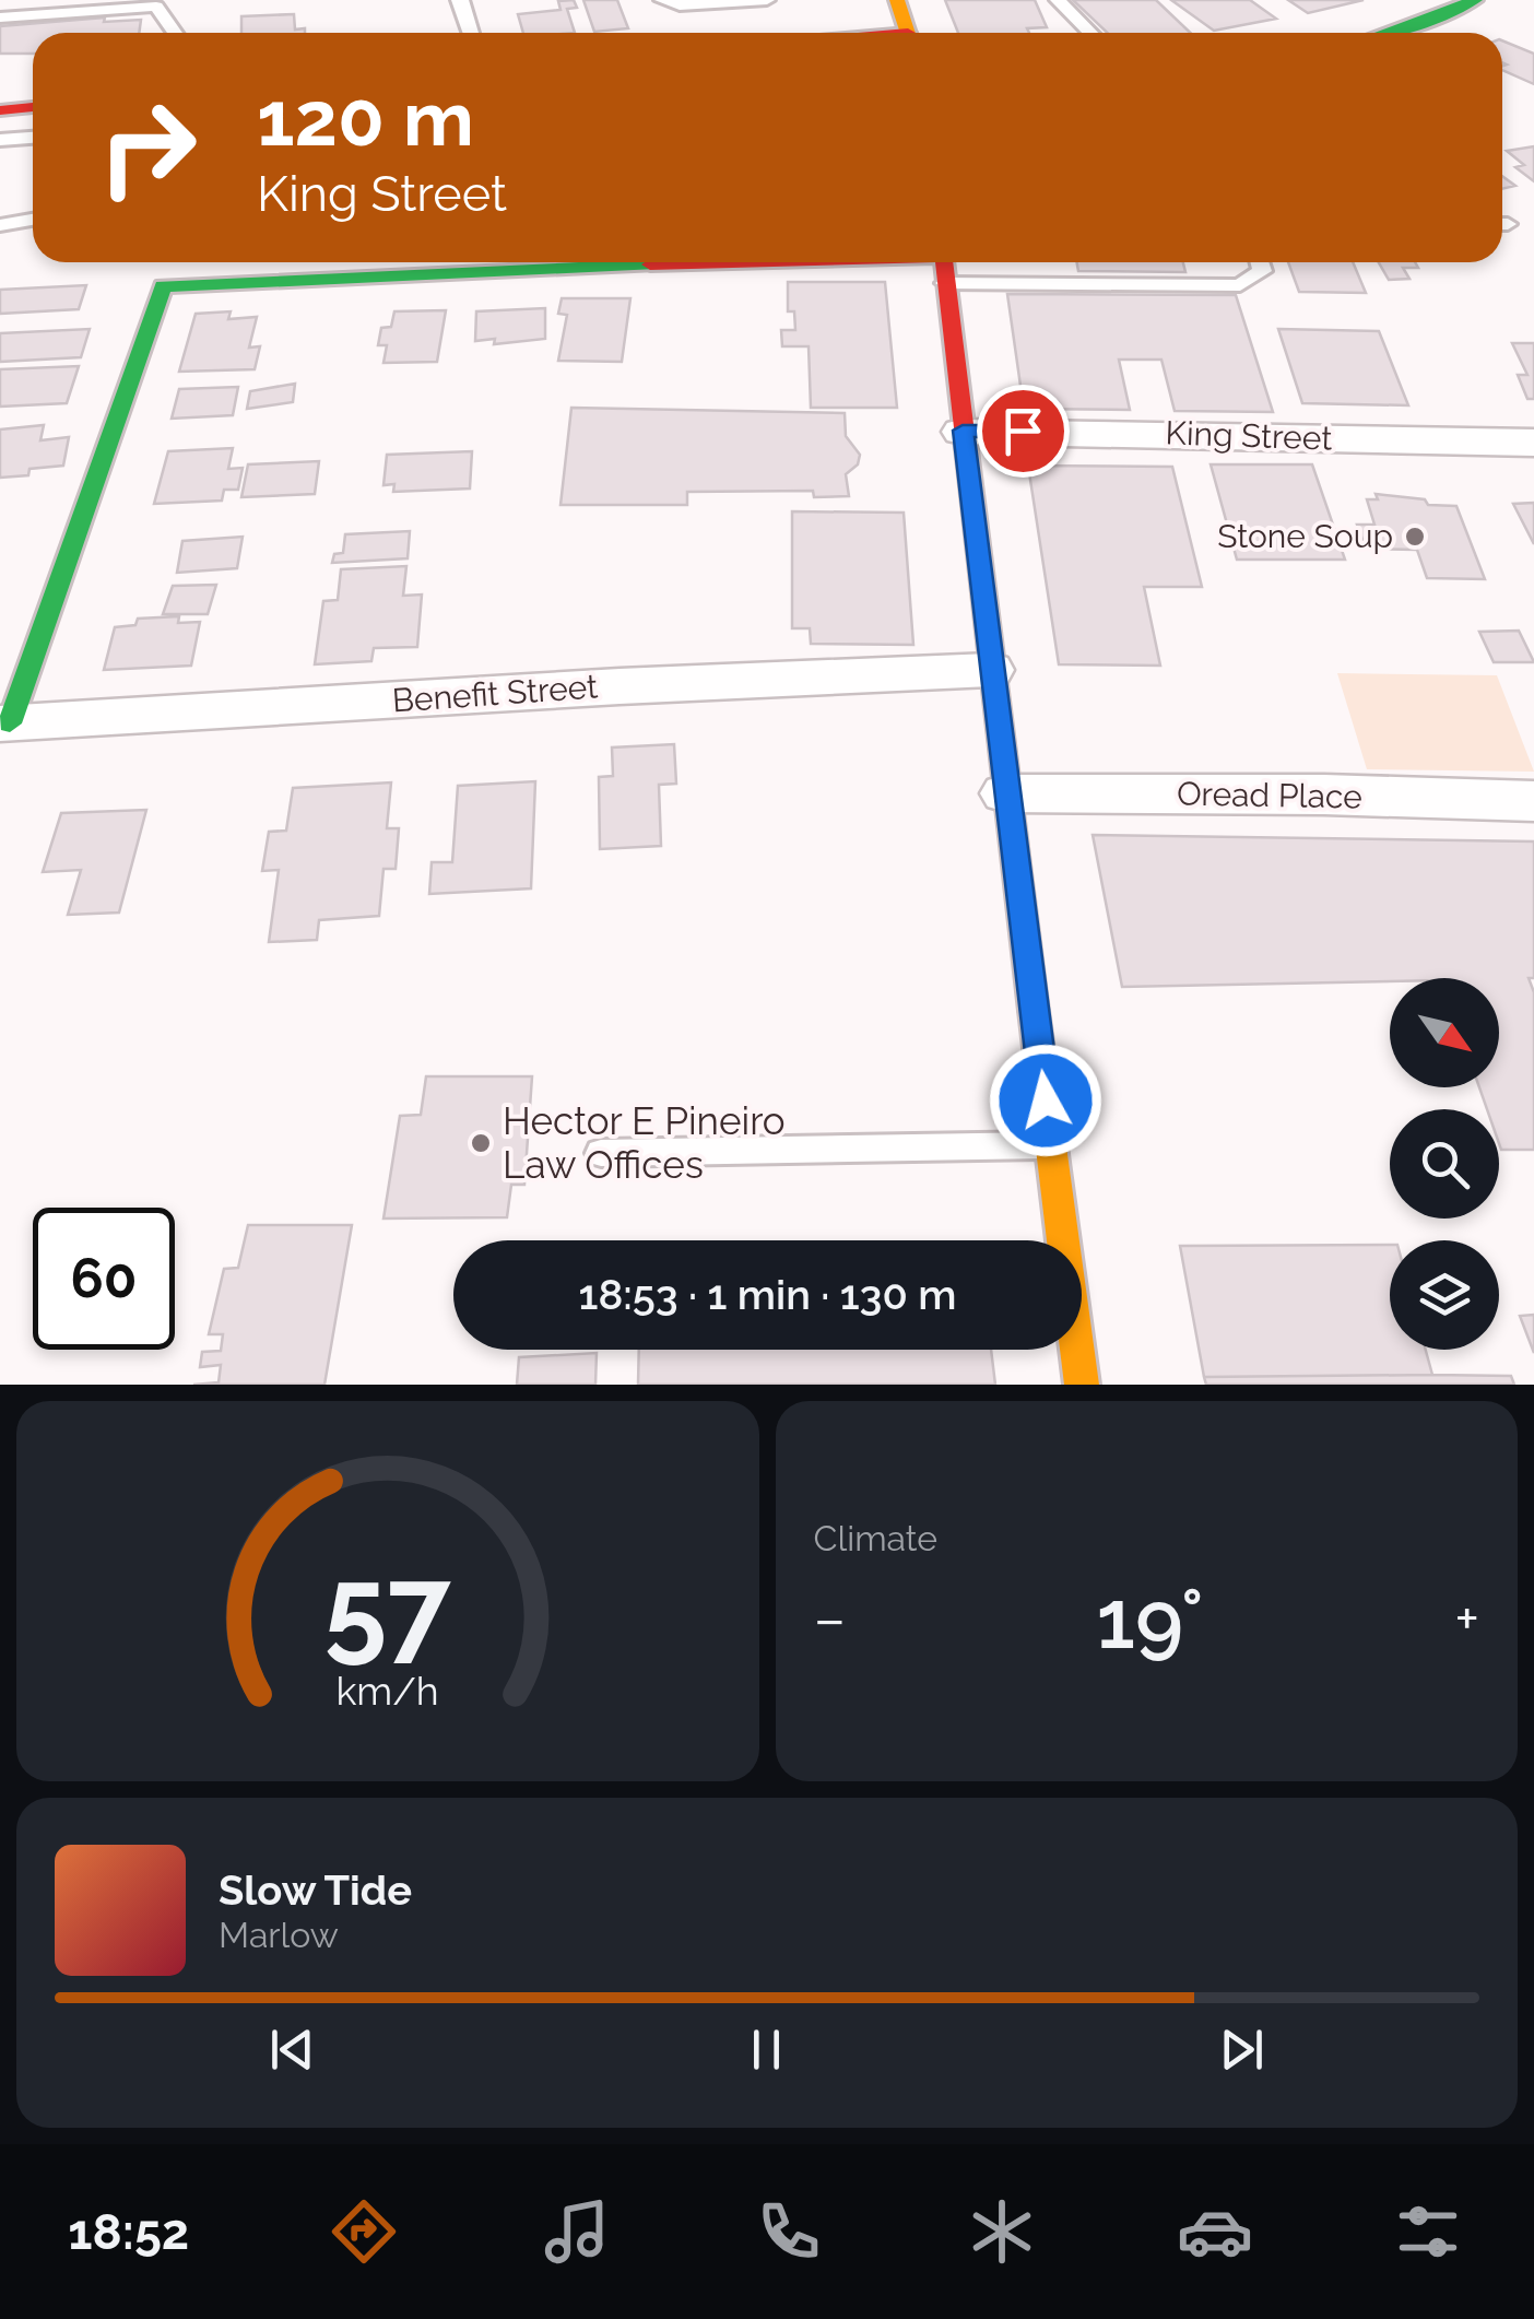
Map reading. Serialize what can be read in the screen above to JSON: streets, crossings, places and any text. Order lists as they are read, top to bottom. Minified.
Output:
{"streets":{"street":["King Street","Benefit Street","Oread Place"]},"places":["Stone Soup","Hector E Pineiro Law Offices"],"north":"bottom right","page":{"turn":["120 m","King Street"],"limit":"60","trip":"18:53 · 1 min · 130 m","tile":"Climate","heat":["−","19°","+"],"song":["Slow Tide","Marlow"],"tabs":"18:52","gauge":["57","km/h"]}}
